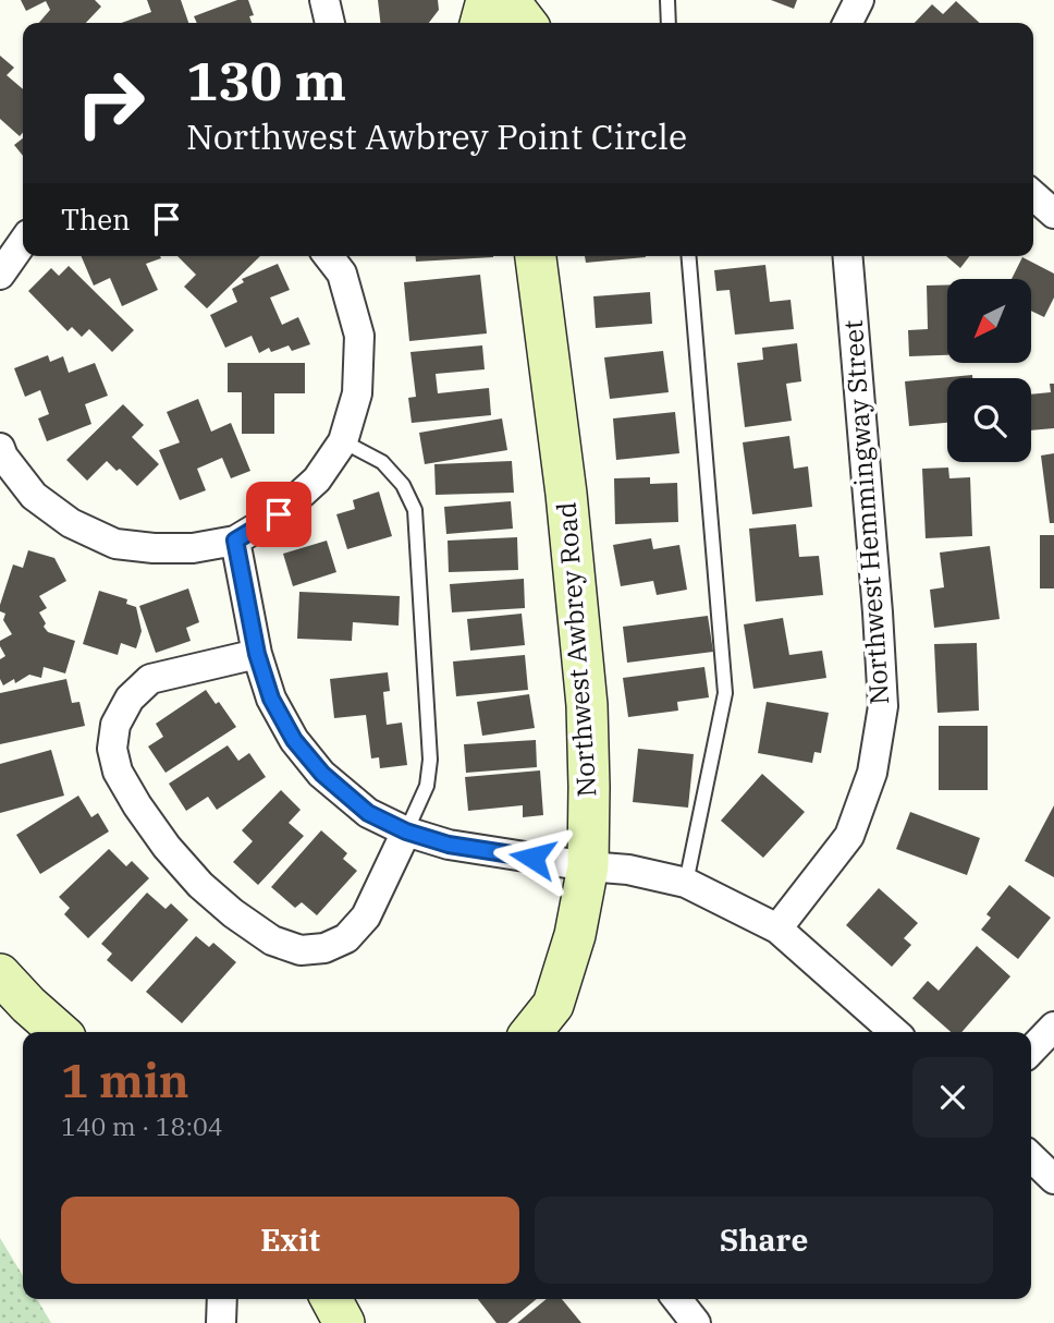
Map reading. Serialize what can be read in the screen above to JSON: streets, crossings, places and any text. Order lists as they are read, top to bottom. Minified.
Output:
{"streets":{"street":["Northwest Hemmingway Street","Northwest Awbrey Road"]},"north":"bottom left","page":{"turn":["130 m","Northwest Awbrey Point Circle"],"then":"Then","heading":["1 min","140 m · 18:04"],"buttons":["Exit","Share"]}}
